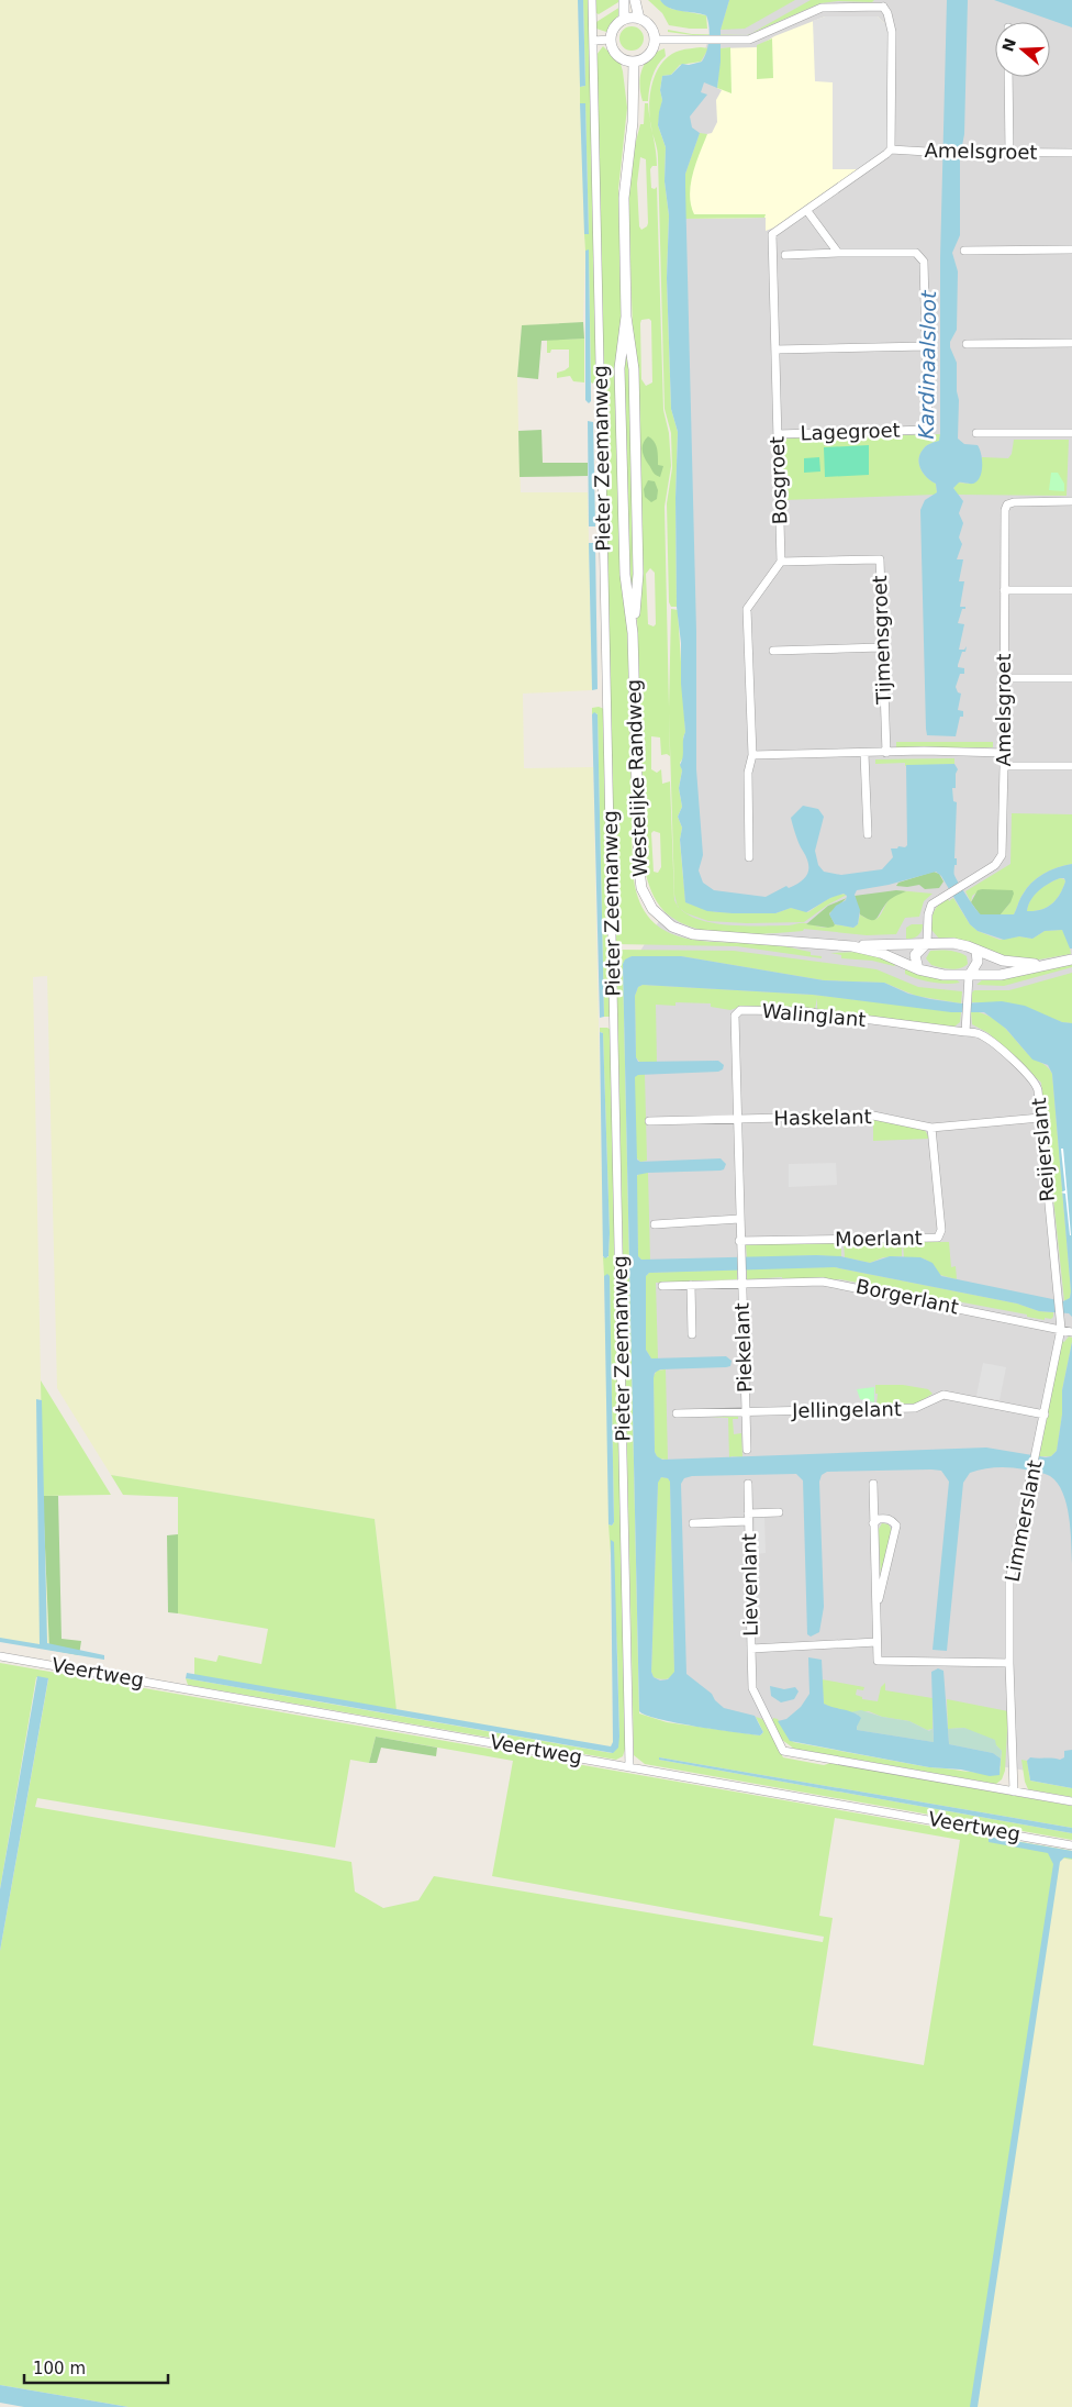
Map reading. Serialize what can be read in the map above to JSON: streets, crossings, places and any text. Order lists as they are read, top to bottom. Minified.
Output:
{"streets":{"street":["Amelsgroet","Lagegroet","Pieter Zeemanweg","Bosgroet","Tijmensgroet","Westelijke Randweg","Walinglant","Haskelant","Reijerslant","Moerlant","Borgerlant","Piekelant","Jellingelant","Limmerslant","Lievenlant","Veertweg"]},"crossings":[["Amelsgroet","Bosgroet"],["Amelsgroet","Westelijke Randweg"],["Lagegroet","Bosgroet"],["Pieter Zeemanweg","Veertweg"],["Bosgroet","Tijmensgroet"],["Walinglant","Haskelant"],["Walinglant","Reijerslant"],["Walinglant","Moerlant"],["Walinglant","Borgerlant"],["Walinglant","Piekelant"],["Haskelant","Reijerslant"],["Haskelant","Moerlant"],["Reijerslant","Borgerlant"],["Reijerslant","Limmerslant"],["Borgerlant","Piekelant"],["Borgerlant","Limmerslant"],["Piekelant","Jellingelant"],["Jellingelant","Limmerslant"]],"water":["Kardinaalsloot"],"scale_bar":"100 m","north":"left"}
